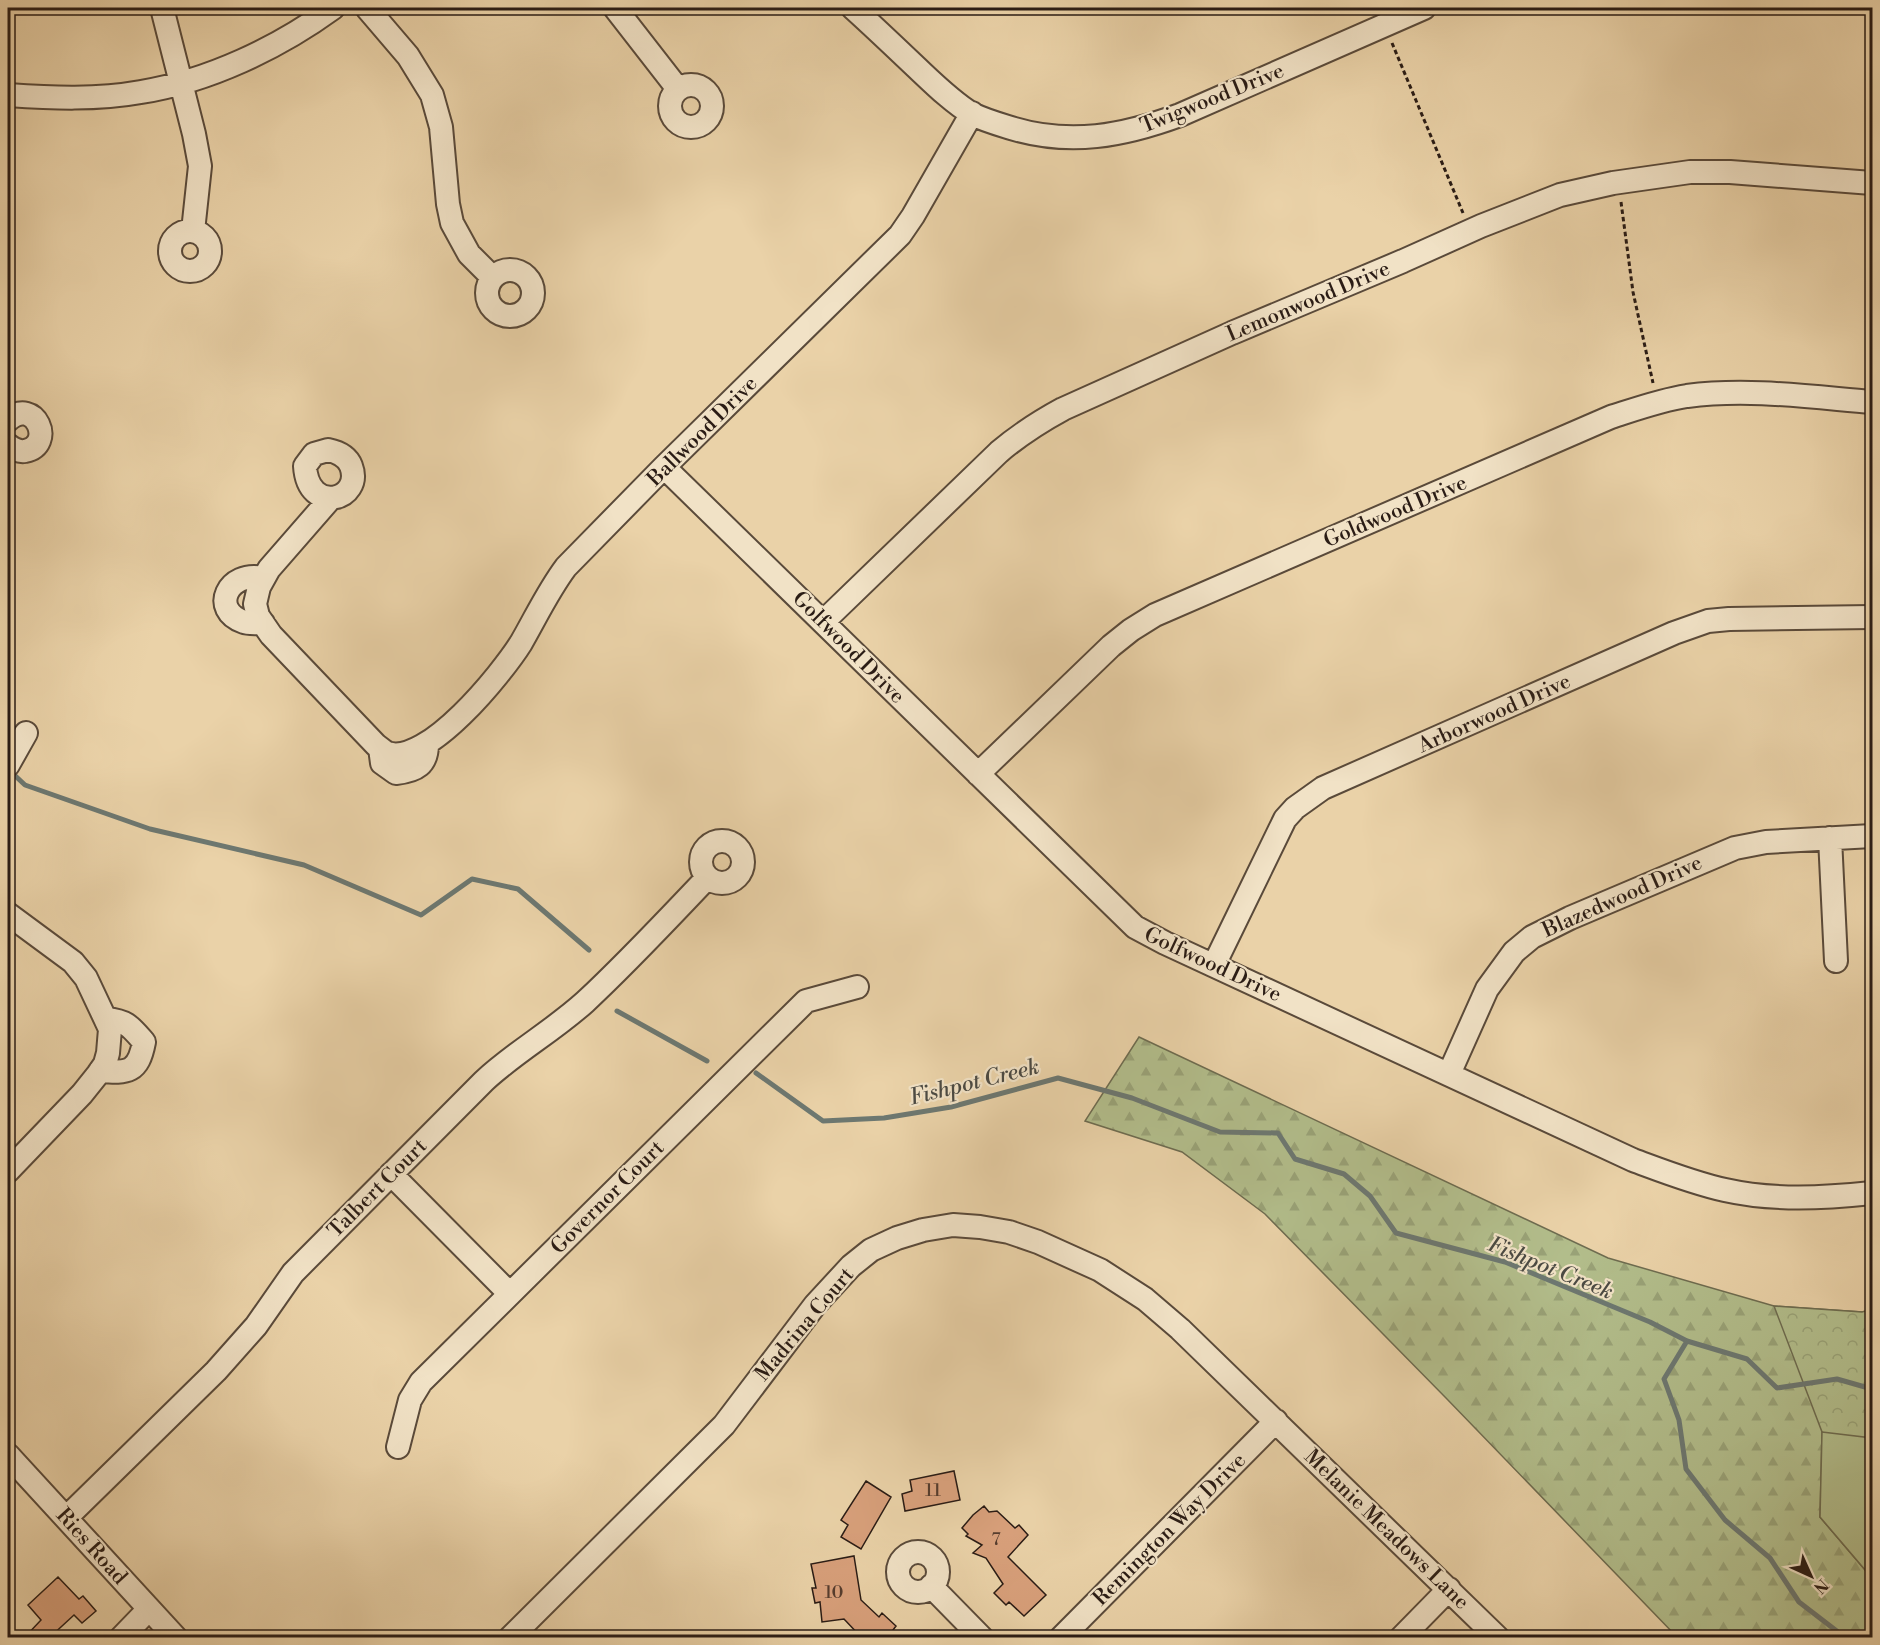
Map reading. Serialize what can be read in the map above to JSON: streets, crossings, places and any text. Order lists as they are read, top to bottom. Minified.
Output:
{"streets":{"street":["Twigwood Drive","Lemonwood Drive","Ballwood Drive","Goldwood Drive","Golfwood Drive","Arborwood Drive","Blazedwood Drive","Talbert Court","Governor Court","Madrina Court","Remington Way Drive","Melanie Meadows Lane","Ries Road"]},"crossings":[["Twigwood Drive","Ballwood Drive"],["Lemonwood Drive","Golfwood Drive"],["Ballwood Drive","Golfwood Drive"],["Goldwood Drive","Golfwood Drive"],["Golfwood Drive","Arborwood Drive"],["Golfwood Drive","Blazedwood Drive"],["Talbert Court","Ries Road"],["Madrina Court","Remington Way Drive"],["Madrina Court","Melanie Meadows Lane"],["Remington Way Drive","Melanie Meadows Lane"]],"water":["Fishpot Creek"],"house_numbers":["11","7","10"],"north":"bottom right"}
